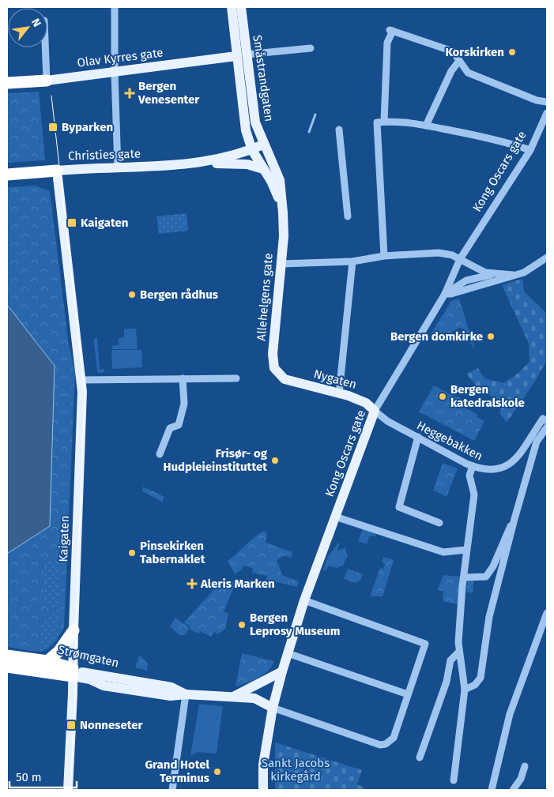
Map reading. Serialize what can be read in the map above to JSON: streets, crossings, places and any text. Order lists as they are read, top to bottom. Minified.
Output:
{"streets":{"highway":["Olav Kyrres gate","Christies gate","Strømgaten"],"main road":["Småstrandgaten","Kong Oscars gate","Allehelgens gate","Nygaten","Kaigaten"],"street":["Heggebakken"]},"crossings":[["Olav Kyrres gate","Småstrandgaten"],["Småstrandgaten","Christies gate"],["Småstrandgaten","Allehelgens gate"],["Christies gate","Allehelgens gate"],["Christies gate","Kaigaten"],["Kong Oscars gate","Nygaten"],["Kong Oscars gate","Heggebakken"],["Kong Oscars gate","Strømgaten"],["Allehelgens gate","Nygaten"],["Nygaten","Heggebakken"],["Kaigaten","Strømgaten"]],"parks":["Sankt Jacobs kirkegård"],"places":{"other":["Korskirken","Bergen rådhus","Bergen domkirke","Bergen katedralskole","Frisør- og Hudpleieinstituttet","Pinsekirken Tabernaklet","Bergen Leprosy Museum","Grand Hotel Terminus"],"health":["Bergen Venesenter","Aleris Marken"],"transit":["Byparken","Kaigaten","Nonneseter"]},"scale_bar":"50 m","north":"top right"}
